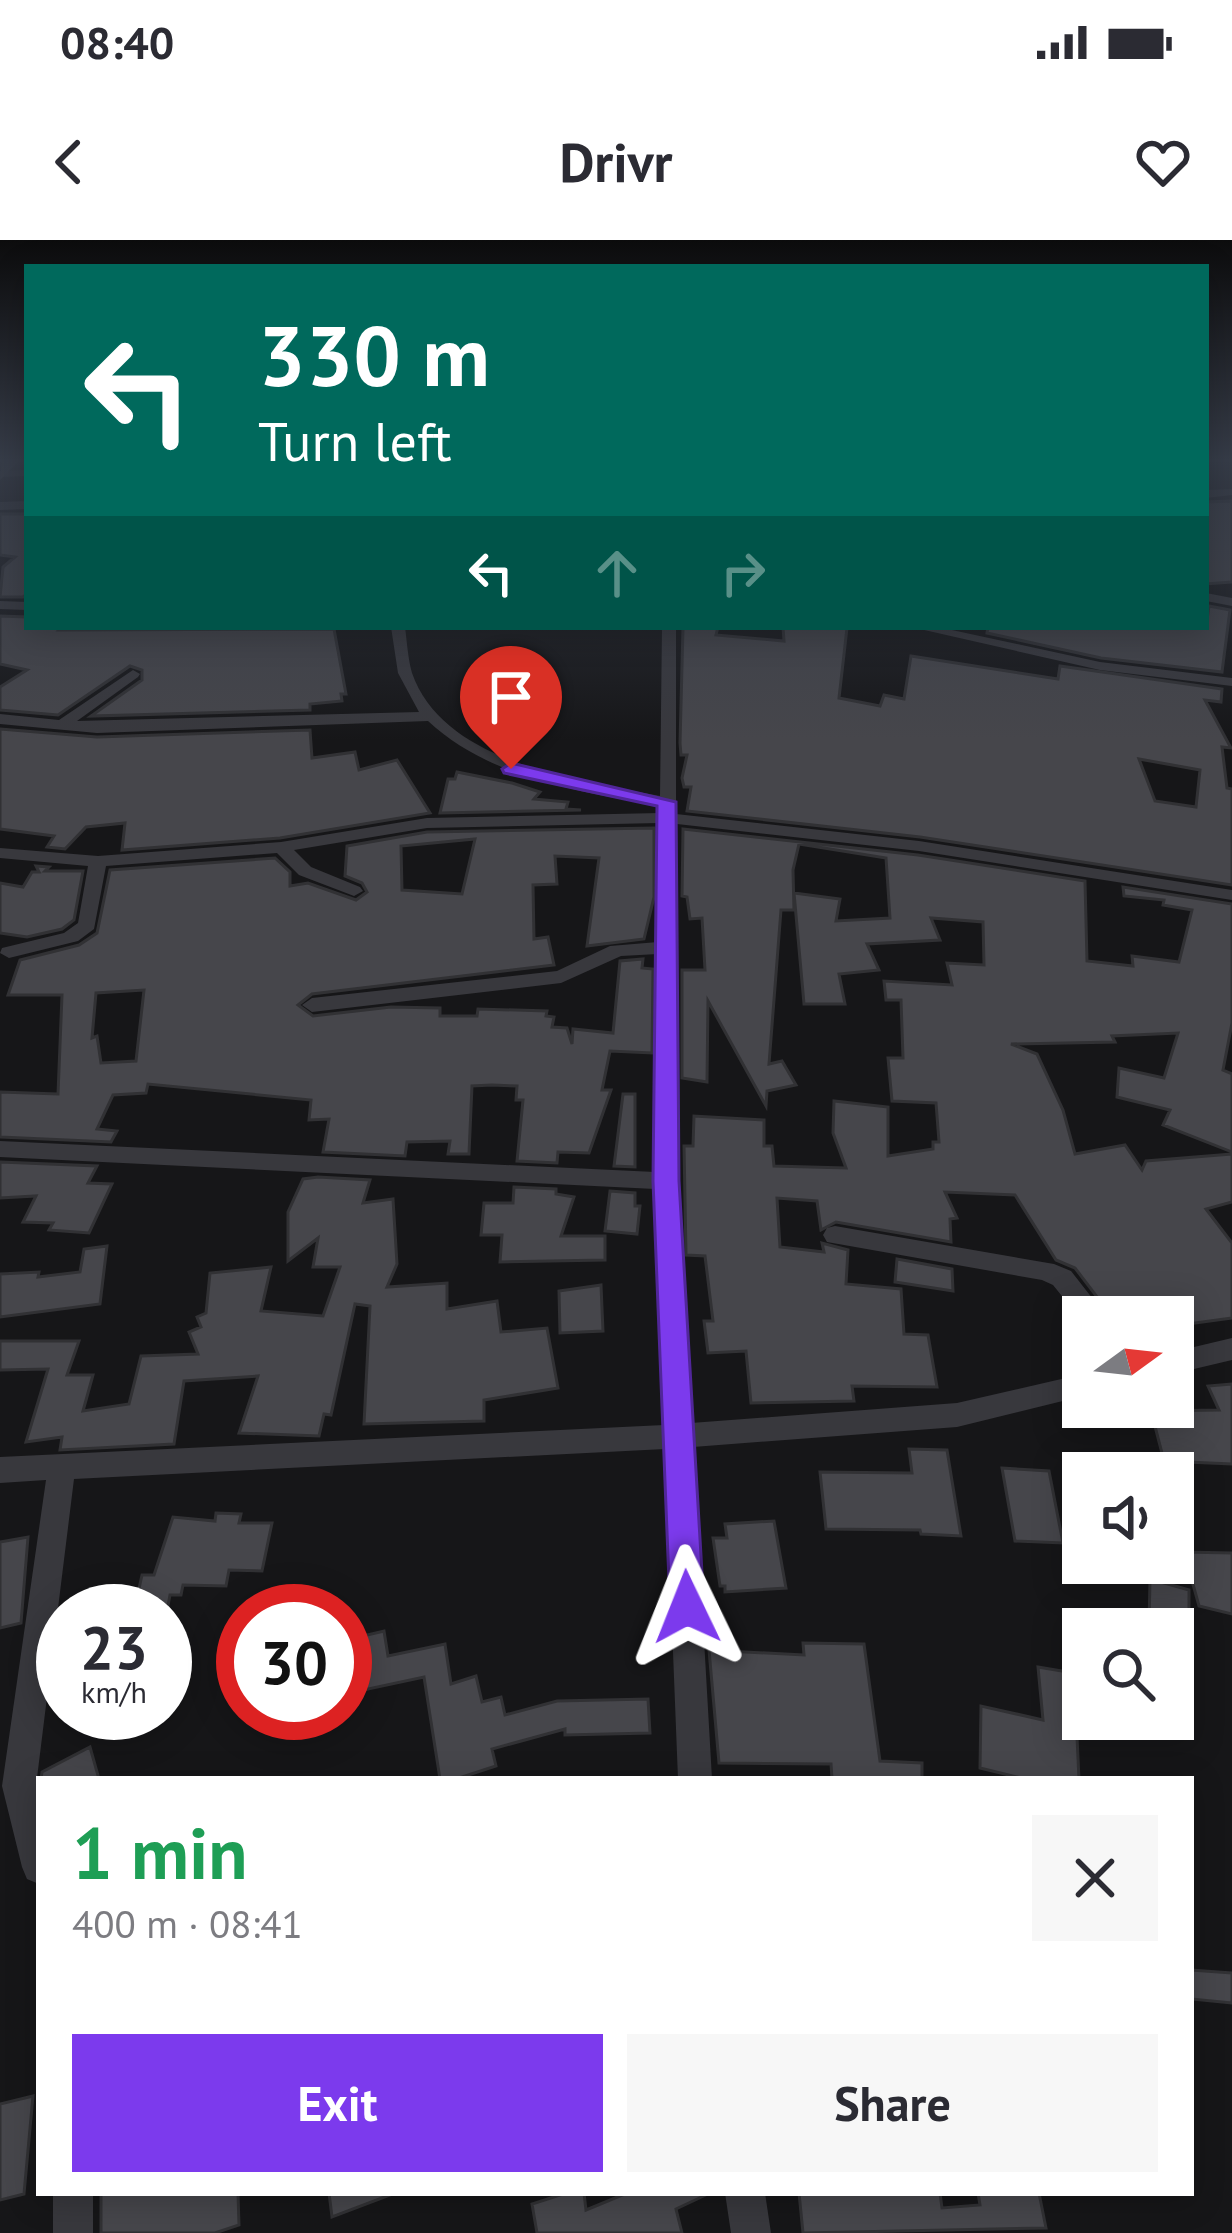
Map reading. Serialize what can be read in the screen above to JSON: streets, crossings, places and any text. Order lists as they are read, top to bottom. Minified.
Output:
{"north":"right","page":{"status":"08:40","header":"Drivr","turn":["330 m","Turn left"],"speed":"23 km/h","limit":"30","heading":["1 min","400 m · 08:41"],"buttons":["Exit","Share"]}}
